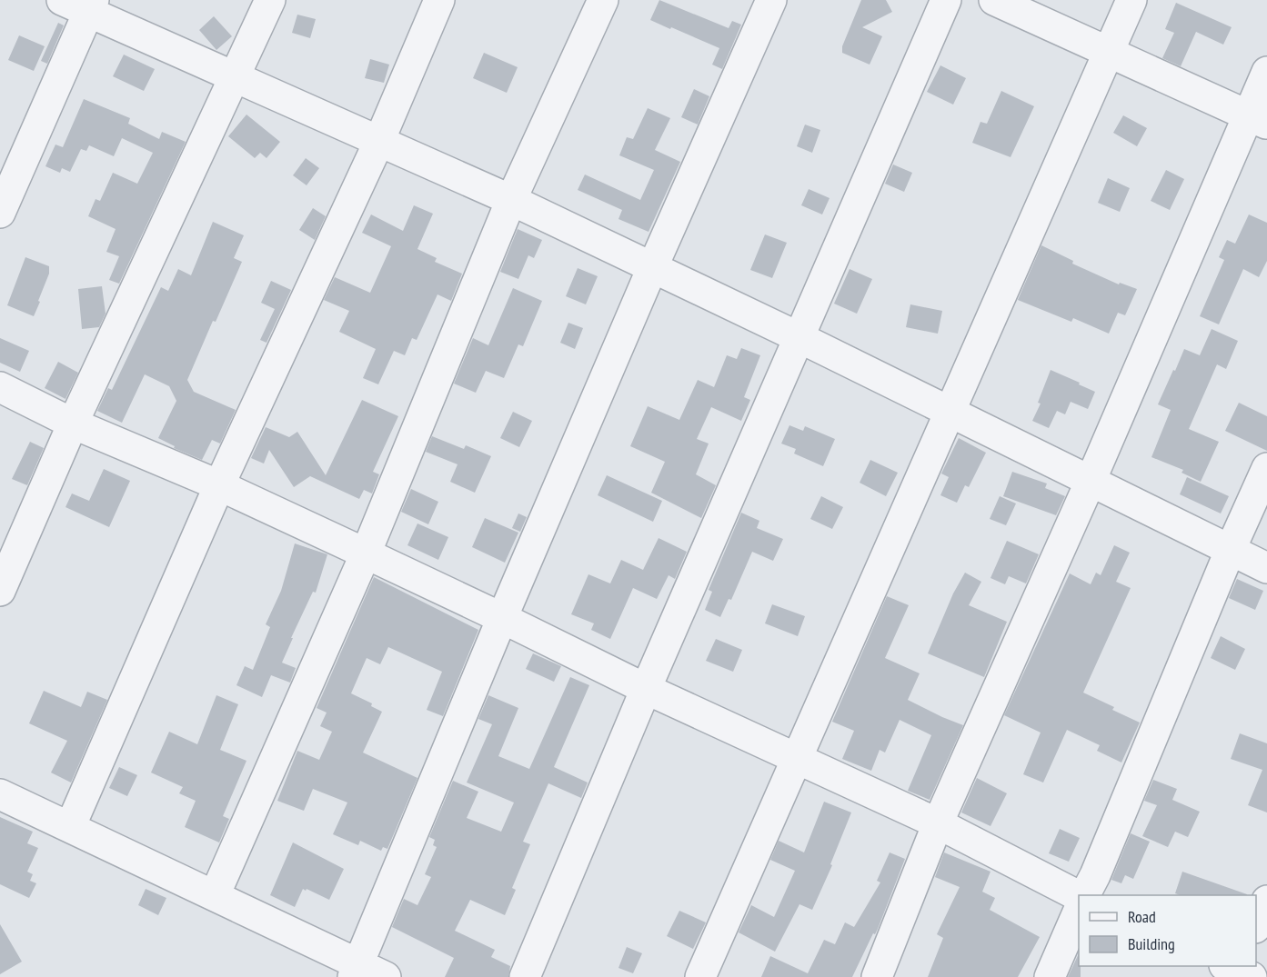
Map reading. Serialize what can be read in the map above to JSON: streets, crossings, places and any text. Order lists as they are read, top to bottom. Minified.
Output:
{"legend":["Road","Building"]}
